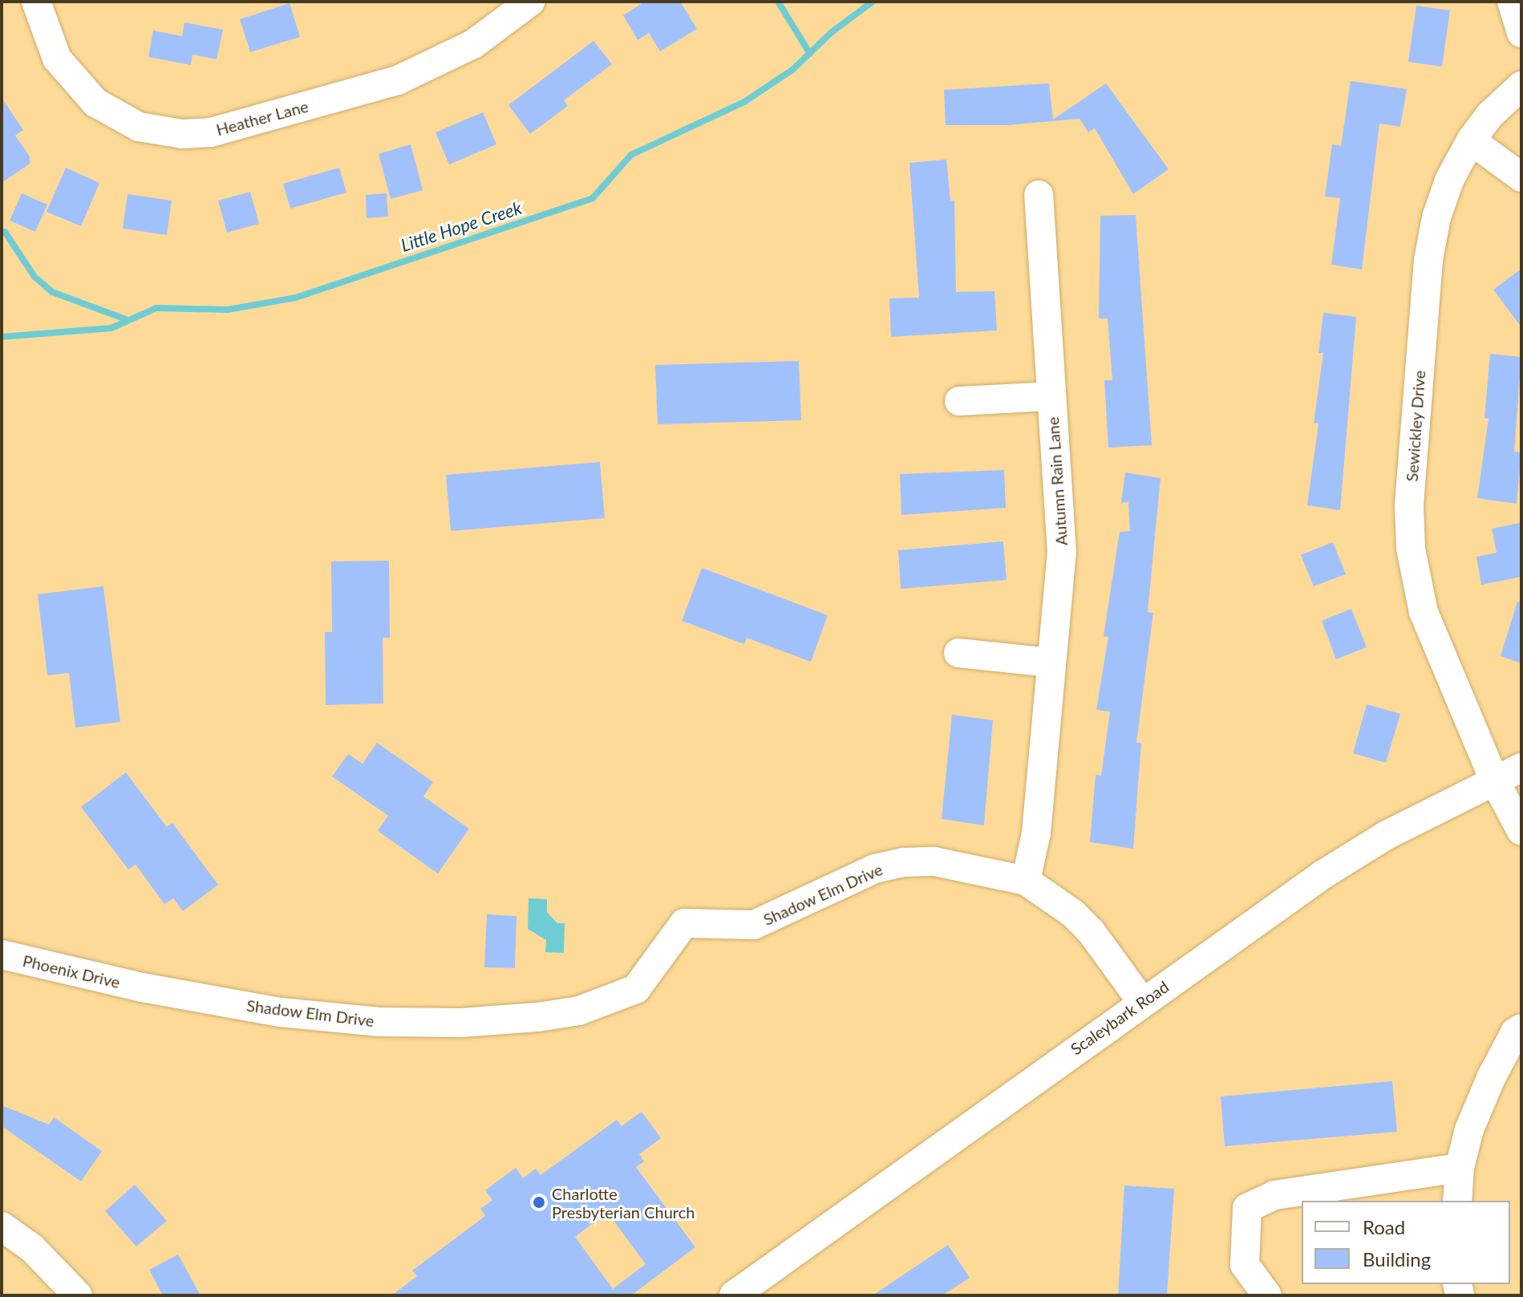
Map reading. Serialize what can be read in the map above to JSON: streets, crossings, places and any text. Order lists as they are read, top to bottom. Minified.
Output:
{"streets":{"street":["Heather Lane","Sewickley Drive","Autumn Rain Lane","Shadow Elm Drive","Phoenix Drive","Scaleybark Road"]},"crossings":[["Sewickley Drive","Scaleybark Road"],["Autumn Rain Lane","Shadow Elm Drive"],["Shadow Elm Drive","Phoenix Drive"],["Shadow Elm Drive","Scaleybark Road"]],"water":["Little Hope Creek"],"places":["Charlotte Presbyterian Church"],"legend":["Road","Building"]}
